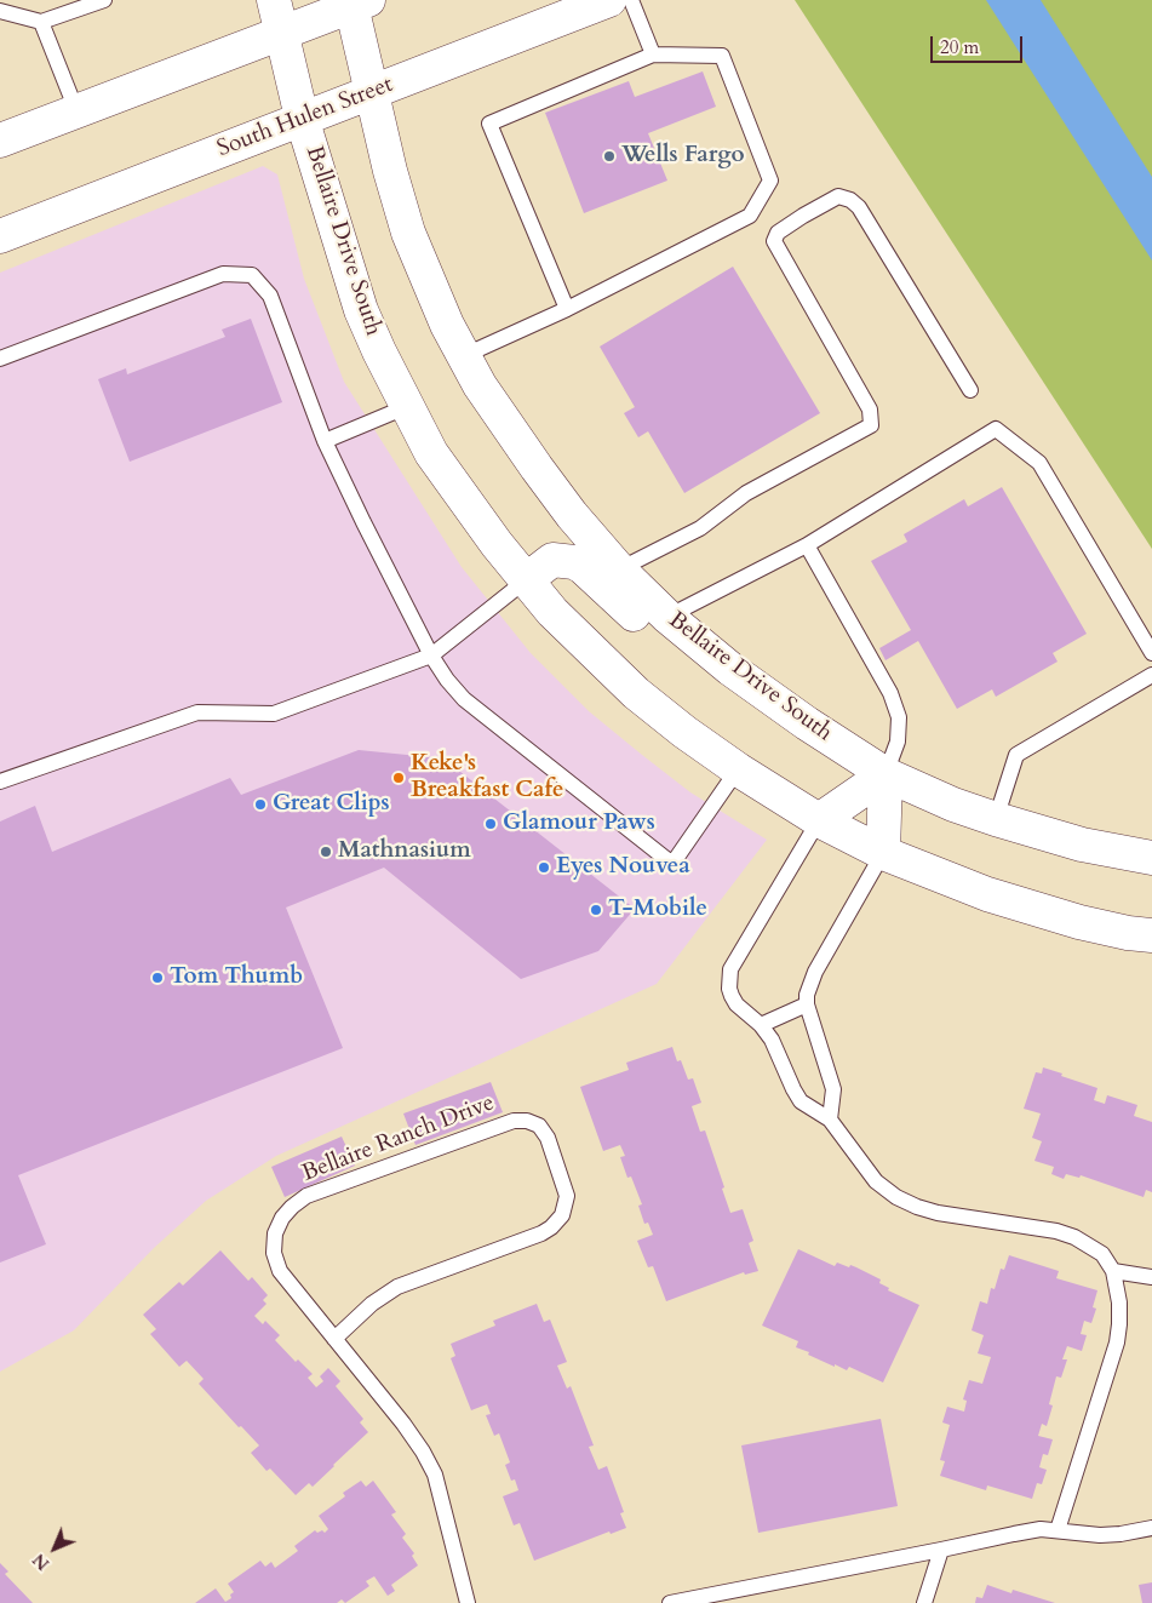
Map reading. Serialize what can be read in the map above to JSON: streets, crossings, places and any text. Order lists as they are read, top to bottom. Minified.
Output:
{"streets":{"main road":["South Hulen Street","Bellaire Drive South"],"lane":["Bellaire Ranch Drive"]},"crossings":[["South Hulen Street","Bellaire Drive South"]],"places":["Wells Fargo","Keke's Breakfast Cafe","Great Clips","Glamour Paws","Mathnasium","Eyes Nouvea","T-Mobile","Tom Thumb"],"scale_bar":"20 m","north":"bottom left"}
